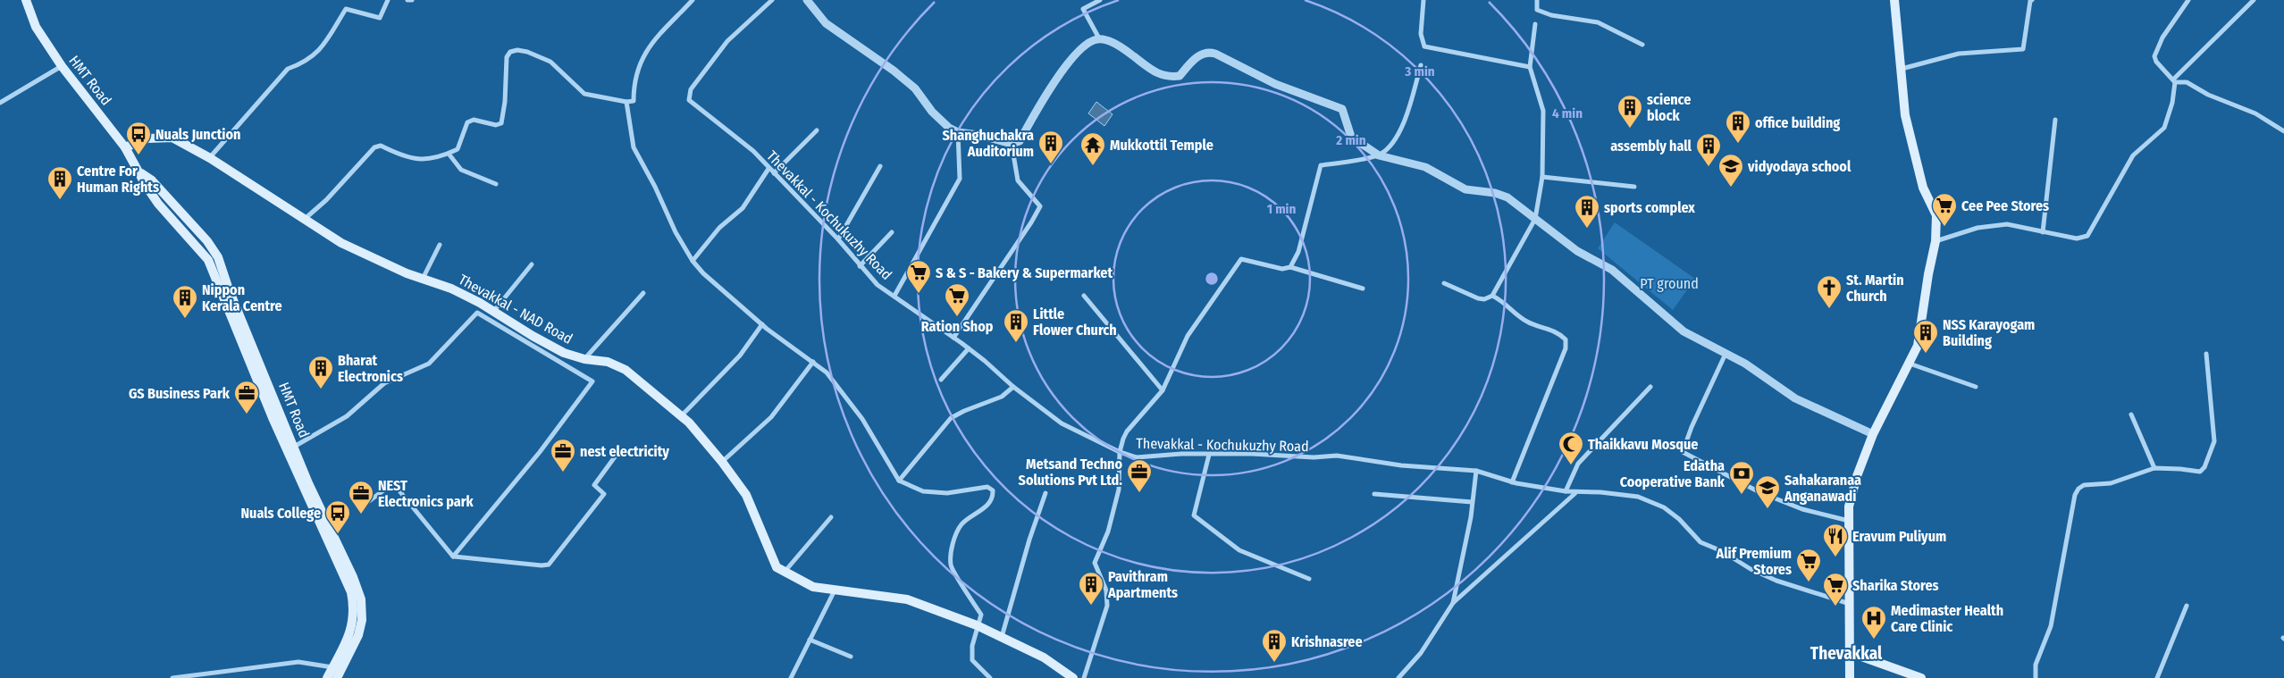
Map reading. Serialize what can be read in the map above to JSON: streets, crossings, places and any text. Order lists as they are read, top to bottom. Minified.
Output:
{"streets":{"main road":["HMT Road","Thevakkal - NAD Road"],"street":["Thevakkal - Kochukuzhy Road"]},"crossings":[["HMT Road","Thevakkal - NAD Road"]],"districts":["Thevakkal"],"parks":["PT ground"],"places":{"building":["science block","office building","Shanghuchakra Auditorium","assembly hall","Centre For Human Rights","sports complex","Nippon Kerala Centre","Little Flower Church","NSS Karayogam Building","Bharat Electronics","Pavithram Apartments","Krishnasree"],"bus stop":["Nuals Junction","Nuals College"],"temple":["Mukkottil Temple"],"school or university":["vidyodaya school","Sahakaranaa Anganawadi"],"supermarket":["Cee Pee Stores","S & S - Bakery & Supermarket","Ration Shop","Alif Premium Stores","Sharika Stores"],"church":["St. Martin Church"],"office":["GS Business Park","nest electricity","Metsand Techno Solutions Pvt Ltd.","NEST Electronics park"],"mosque":["Thaikkavu Mosque"],"bank":["Edatha Cooperative Bank"],"restaurant":["Eravum Puliyum"],"hospital":["Medimaster Health Care Clinic"]},"rings":["3 min","4 min","2 min","1 min"]}
